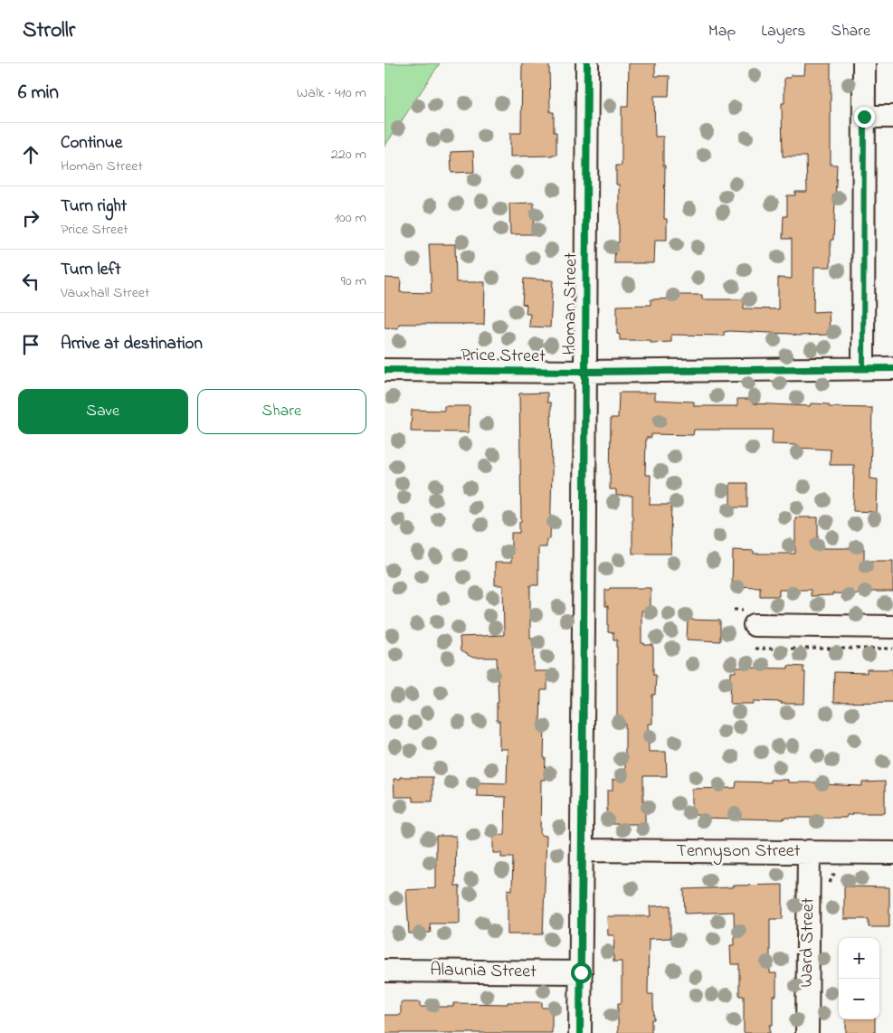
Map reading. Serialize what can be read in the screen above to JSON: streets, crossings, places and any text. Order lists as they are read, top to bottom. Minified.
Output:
{"streets":{"street":["Homan Street","Price Street","Tennyson Street","Ward Street","Alaunia Street"]},"crossings":[["Homan Street","Price Street"],["Homan Street","Tennyson Street"],["Homan Street","Alaunia Street"],["Tennyson Street","Ward Street"]],"page":{"header":"Strollr","nav":["Map","Layers","Share"],"heading":["6 min","Walk · 410 m"],"list":[["Continue","Homan Street","220 m"],["Turn right","Price Street","100 m"],["Turn left","Vauxhall Street","90 m"],"Arrive at destination"],"buttons":["Save","Share"],"map_buttons":["+","−"]}}
